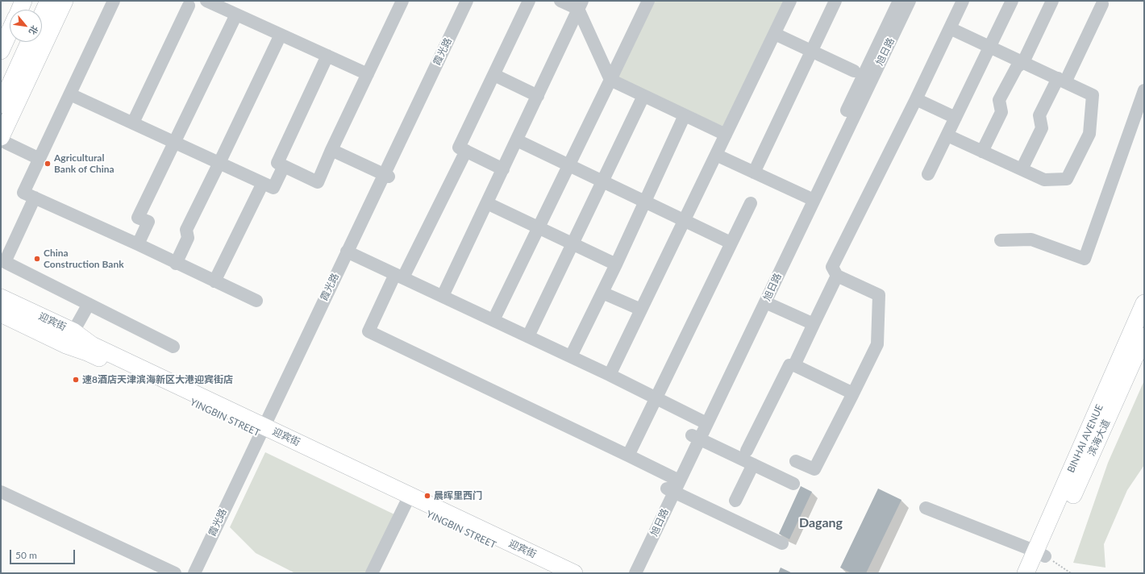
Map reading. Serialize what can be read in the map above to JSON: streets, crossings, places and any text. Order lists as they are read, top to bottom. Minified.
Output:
{"streets":{"main road":["迎宾街","YINGBIN STREET","滨海大道","BINHAI AVENUE"],"street":["霞光路","旭日路"]},"crossings":[["霞光路","迎宾街"],["霞光路","YINGBIN STREET"],["迎宾街","YINGBIN STREET"],["滨海大道","BINHAI AVENUE"]],"districts":["Dagang"],"places":["Agricultural Bank of China","China Construction Bank","速8酒店天津滨海新区大港迎宾街店","晨晖里西门"],"scale_bar":"50 m","north":"bottom right"}
